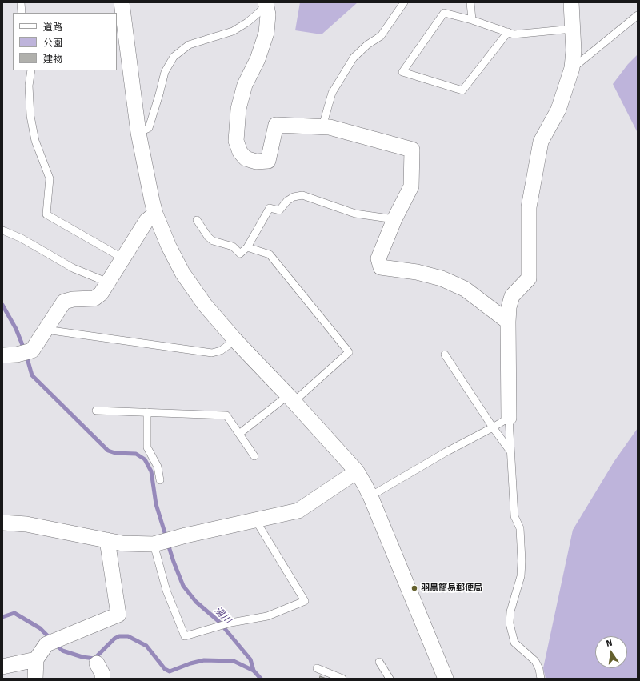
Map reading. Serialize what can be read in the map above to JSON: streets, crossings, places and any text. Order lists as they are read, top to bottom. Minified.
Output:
{"water":["湯川"],"places":["羽黒簡易郵便局"],"legend":["道路","公園","建物"],"north":"top"}
